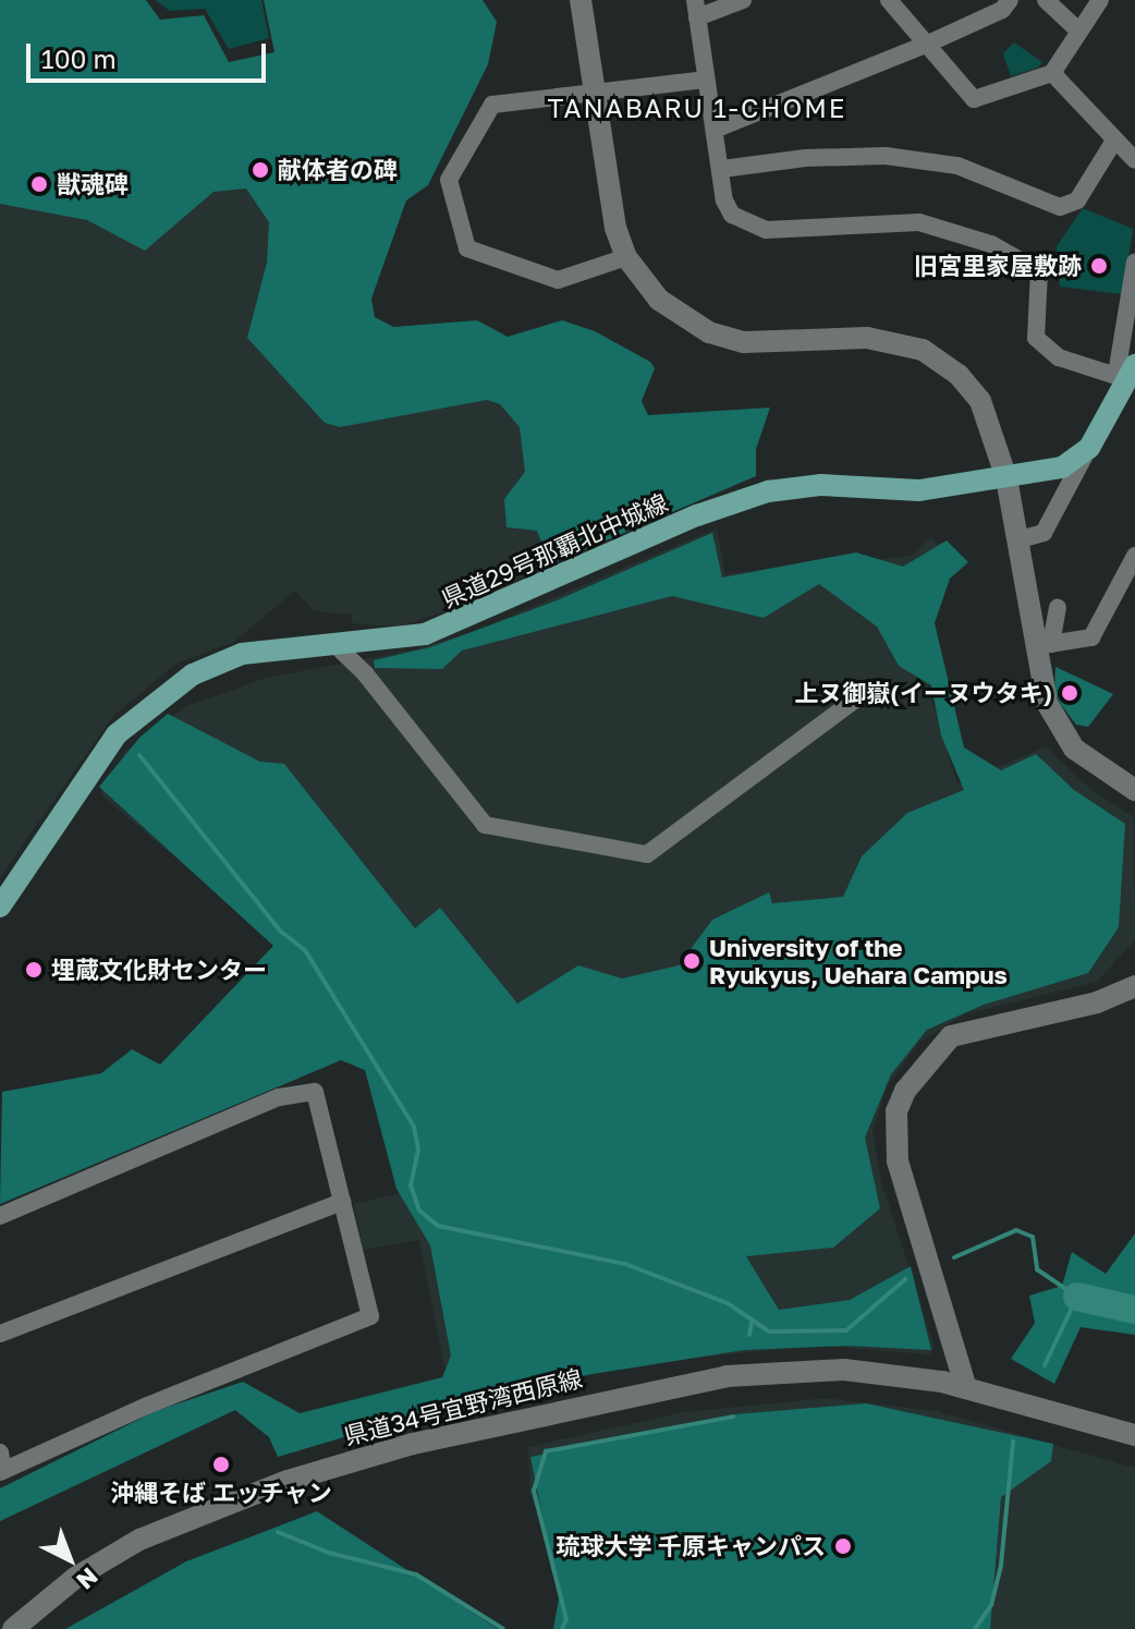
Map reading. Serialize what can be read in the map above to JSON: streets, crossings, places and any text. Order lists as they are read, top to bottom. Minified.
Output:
{"streets":{"main road":["県道29号那覇北中城線","県道34号宜野湾西原線"]},"districts":["TANABARU 1-CHOME"],"places":["献体者の碑","獣魂碑","旧宮里家屋敷跡","上ヌ御嶽(イーヌウタキ)","University of the Ryukyus, Uehara Campus","埋蔵文化財センター","沖縄そば エッチャン","琉球大学 千原キャンパス"],"scale_bar":"100 m","north":"bottom right"}
